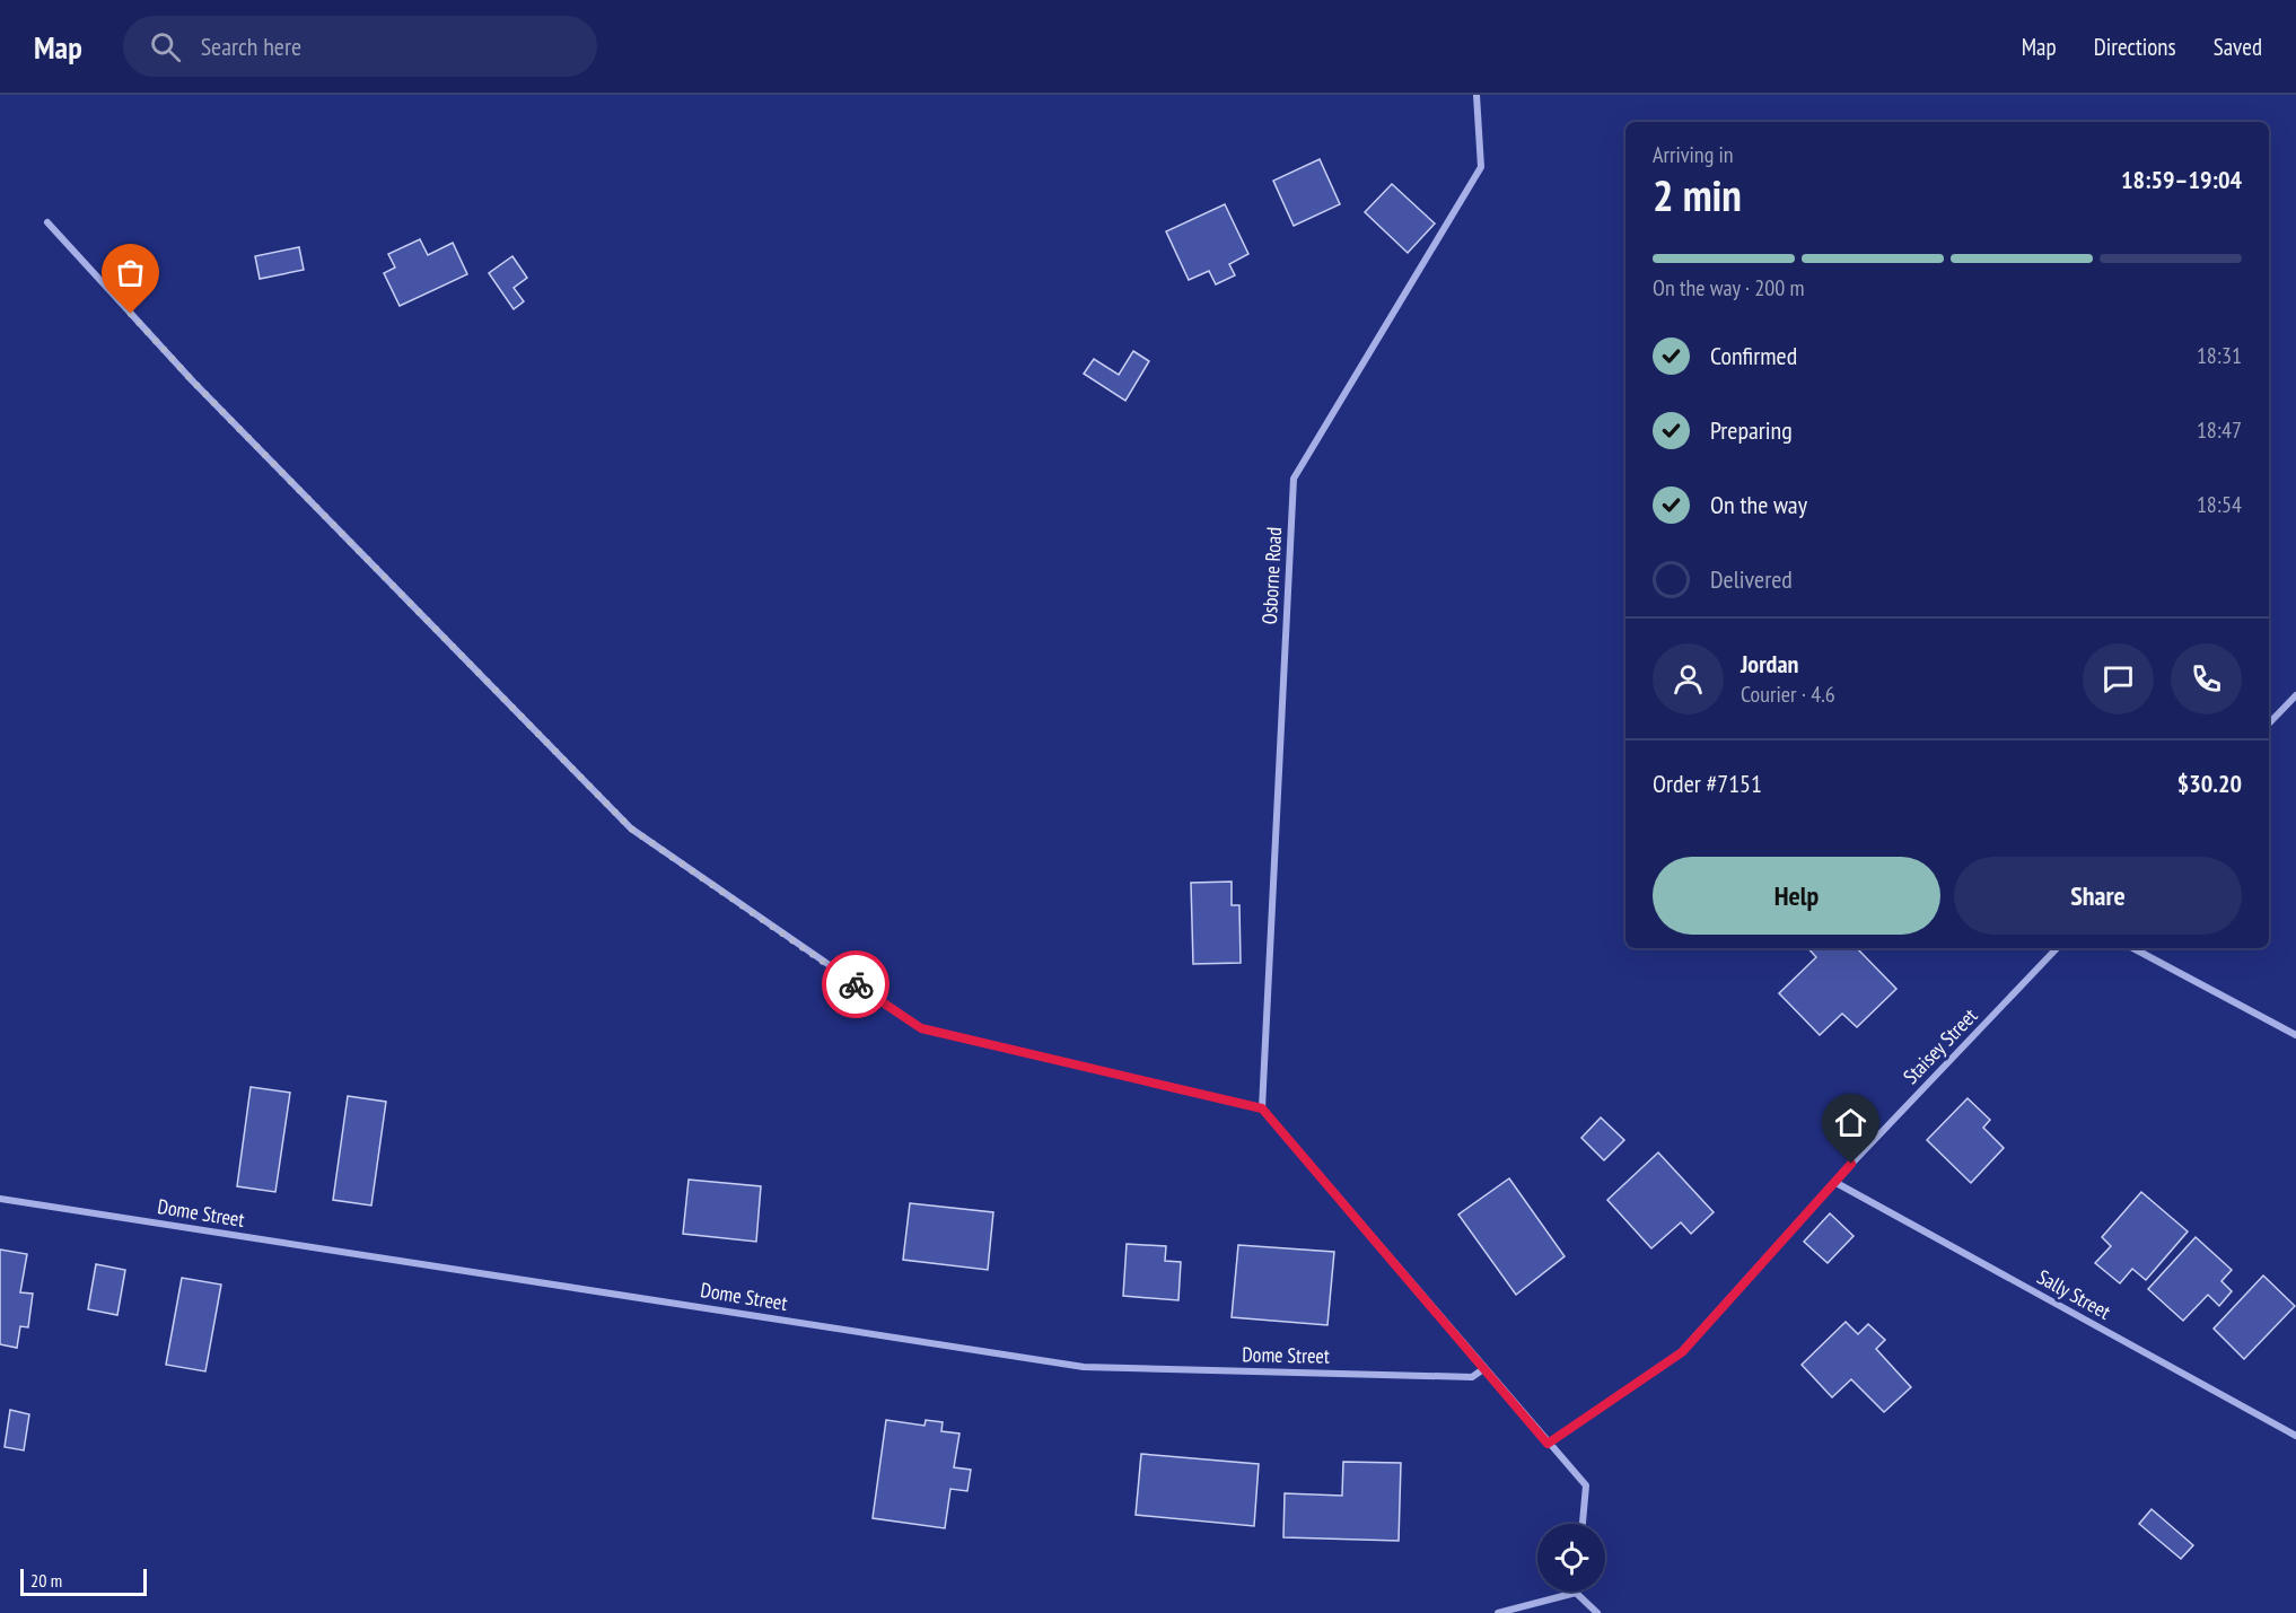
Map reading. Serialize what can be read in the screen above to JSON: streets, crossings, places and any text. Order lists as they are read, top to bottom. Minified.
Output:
{"streets":{"street":["Osborne Road","Staisey Street","Dome Street","Sally Street"]},"crossings":[["Staisey Street","Sally Street"]],"scale_bar":"20 m","page":{"header":"Map","search":"Search here","nav":["Map","Directions","Saved"],"heading":["2 min","Arriving in","18:59–19:04"],"panel":["Jordan","Courier · 4.6","Order #7151","$30.20"],"bar":"On the way · 200 m","list":[["Confirmed","18:31"],["Preparing","18:47"],["On the way","18:54"],"Delivered"],"buttons":["Help","Share"],"scale":"20 m"}}
